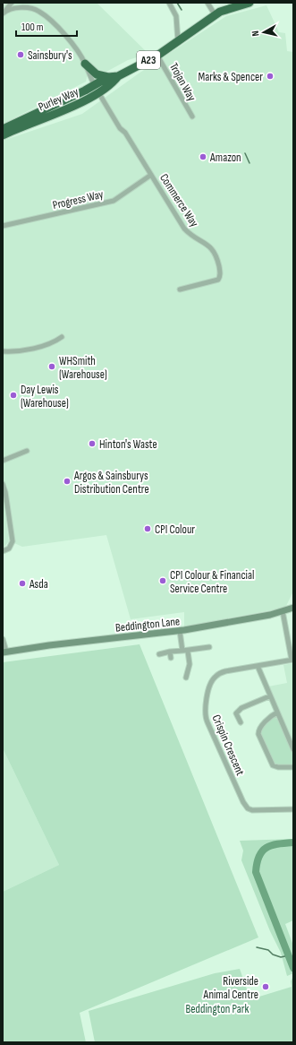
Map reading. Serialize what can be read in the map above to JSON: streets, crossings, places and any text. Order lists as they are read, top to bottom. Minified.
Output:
{"streets":{"highway":["A23","Purley Way"],"main road":["Beddington Lane"],"street":["Trojan Way","Progress Way","Commerce Way","Crispin Crescent"]},"crossings":[["Trojan Way","Purley Way"],["Purley Way","Commerce Way"],["Progress Way","Commerce Way"]],"parks":["Beddington Park"],"places":["Sainsbury's","Marks & Spencer","Amazon","WHSmith (Warehouse)","Day Lewis (Warehouse)","Hinton's Waste","Argos & Sainsburys Distribution Centre","CPI Colour","CPI Colour & Financial Service Centre","Asda","Riverside Animal Centre"],"scale_bar":"100 m","north":"left"}
